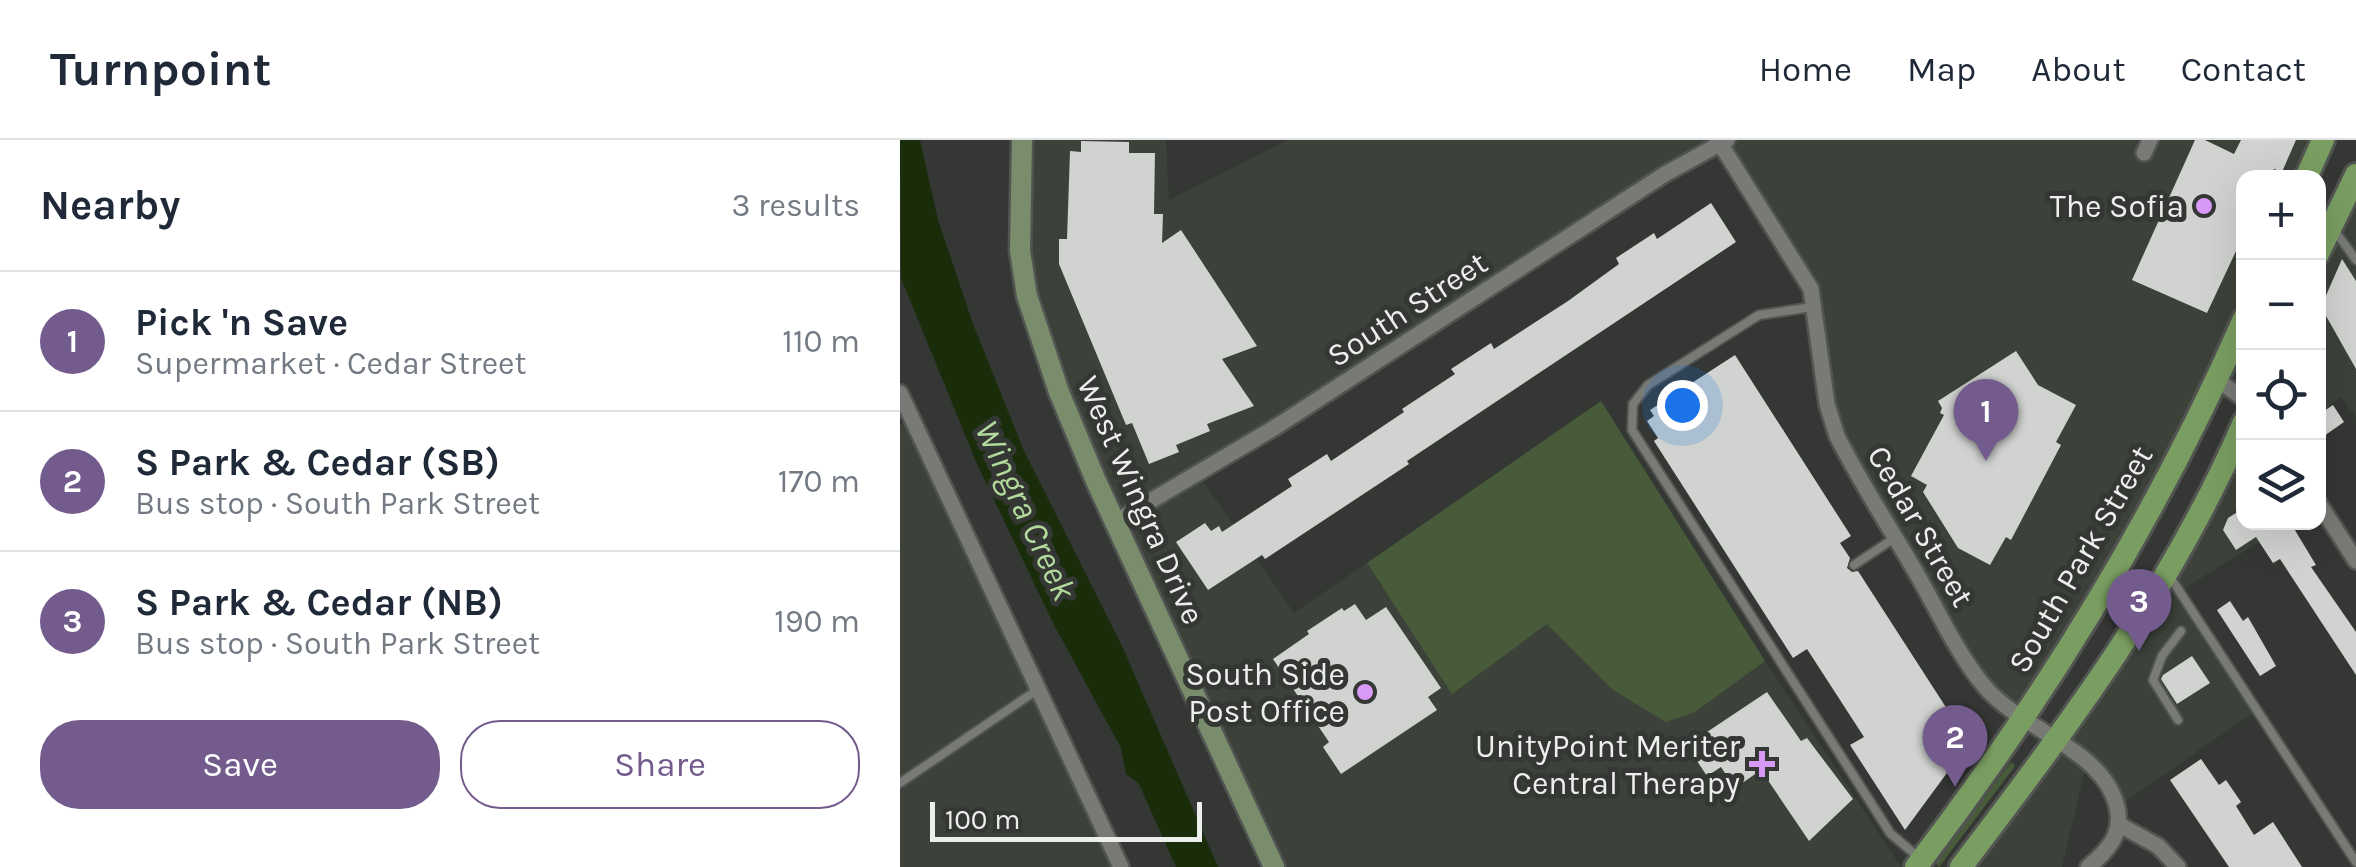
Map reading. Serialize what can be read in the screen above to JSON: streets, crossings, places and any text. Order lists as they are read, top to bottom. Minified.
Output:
{"streets":{"main road":["South Park Street"],"street":["South Street","West Wingra Drive","Cedar Street"]},"crossings":[["South Street","West Wingra Drive"],["South Street","Cedar Street"],["Cedar Street","South Park Street"]],"water":["Wingra Creek"],"places":{"other":["The Sofia","South Side Post Office"],"health":["UnityPoint Meriter Central Therapy"]},"scale_bar":"100 m","page":{"header":"Turnpoint","nav":["Home","Map","About","Contact"],"heading":["Nearby","3 results"],"map_buttons":["+","−"],"list":[{"mark":"1","name":"Pick 'n Save","note":"Supermarket · Cedar Street","value":"110 m"},{"mark":"2","name":"S Park & Cedar (SB)","note":"Bus stop · South Park Street","value":"170 m"},{"mark":"3","name":"S Park & Cedar (NB)","note":"Bus stop · South Park Street","value":"190 m"}],"pins":["1","3","2"],"buttons":["Save","Share"],"scale":"100 m"}}
